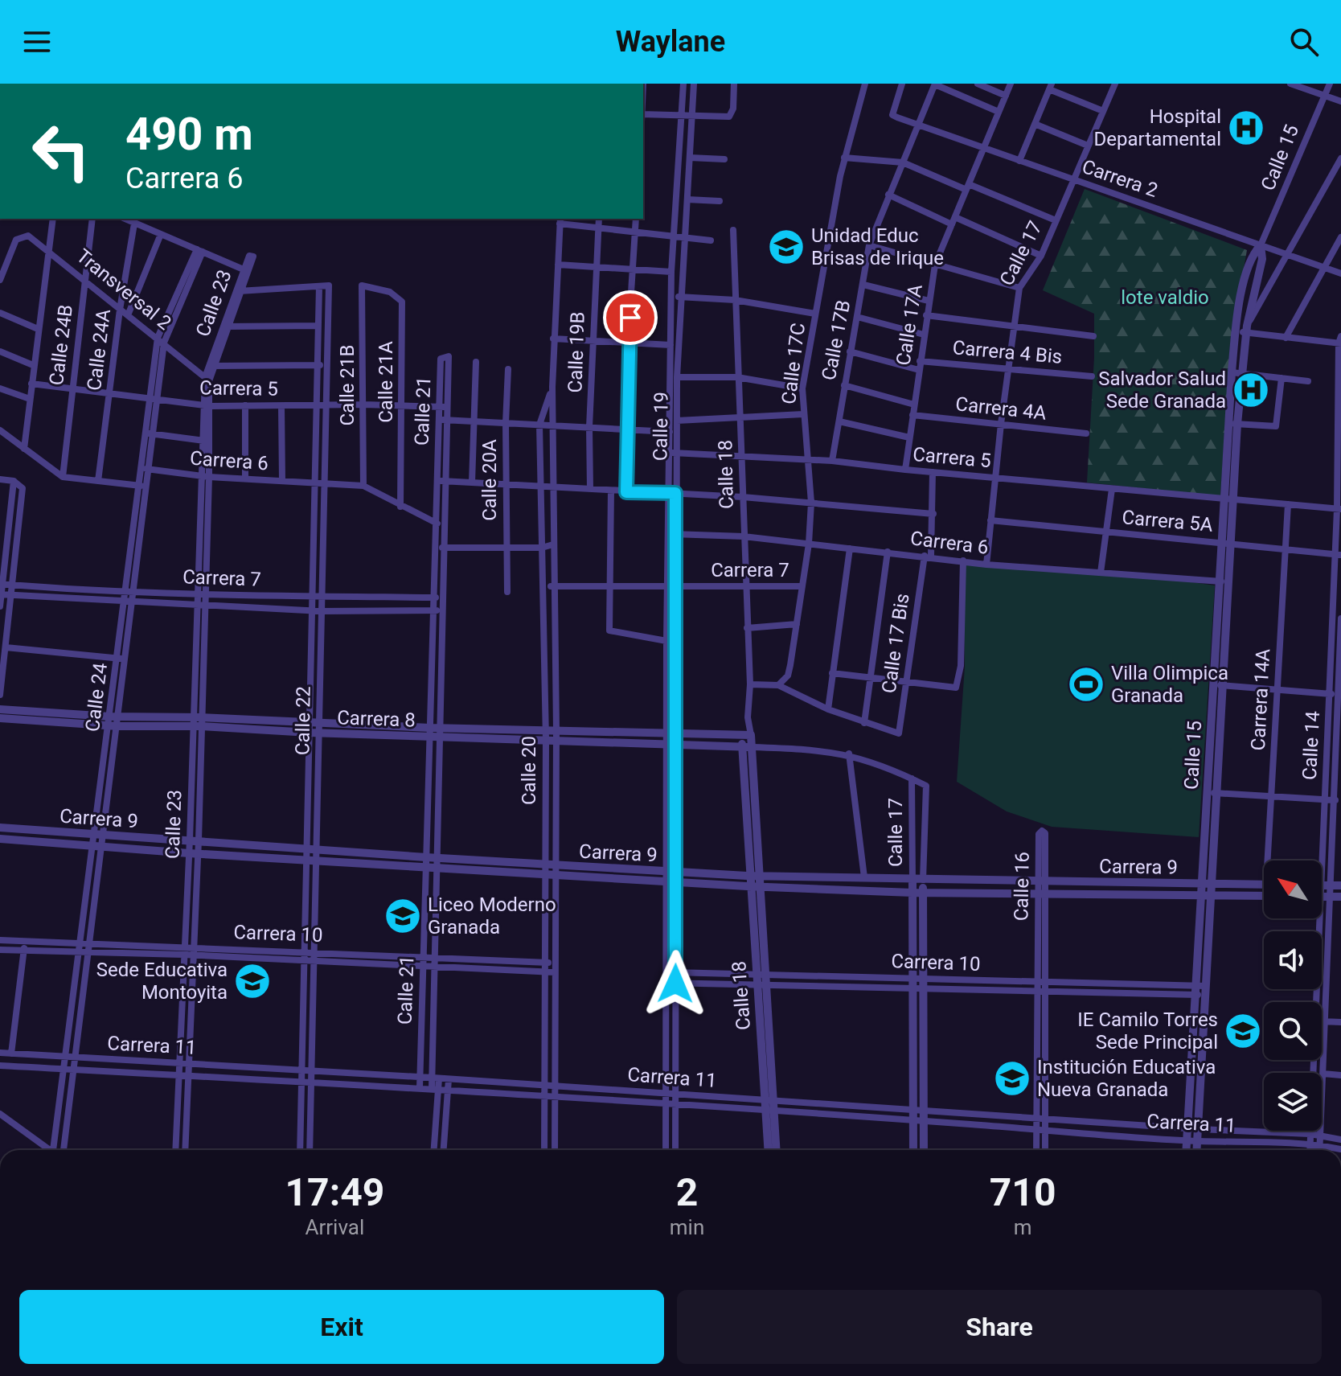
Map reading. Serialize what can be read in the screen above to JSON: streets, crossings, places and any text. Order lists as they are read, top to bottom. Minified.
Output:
{"streets":{"street":["Calle 15","Carrera 2","Calle 17","Transversal 2","Calle 23","Calle 17A","Calle 17B","Calle 24B","Calle 24A","Calle 19B","Carrera 4 Bis","Calle 17C","Calle 21A","Calle 21B","Carrera 5","Carrera 4A","Calle 21","Calle 19","Carrera 6","Calle 18","Calle 20A","Carrera 5A","Carrera 7","Calle 17 Bis","Calle 24","Carrera 14A","Carrera 8","Calle 22","Calle 14","Calle 20","Carrera 9","Calle 16","Carrera 10","Carrera 11"]},"crossings":[["Calle 15","Carrera 2"],["Calle 15","Carrera 5"],["Calle 15","Carrera 6"],["Calle 15","Carrera 5A"],["Calle 15","Carrera 9"],["Calle 15","Carrera 10"],["Calle 15","Carrera 11"],["Carrera 2","Calle 17"],["Carrera 2","Calle 17A"],["Carrera 2","Calle 17B"],["Calle 17","Carrera 4 Bis"],["Calle 17","Carrera 5"],["Calle 17","Carrera 4A"],["Calle 17","Carrera 6"],["Calle 17","Carrera 5A"],["Calle 17","Carrera 9"],["Calle 17","Carrera 10"],["Calle 17","Carrera 11"],["Transversal 2","Calle 23"],["Transversal 2","Calle 24B"],["Transversal 2","Calle 24A"],["Transversal 2","Calle 24"],["Calle 23","Carrera 5"],["Calle 23","Carrera 6"],["Calle 23","Carrera 7"],["Calle 23","Calle 24"],["Calle 23","Carrera 8"],["Calle 23","Carrera 9"],["Calle 23","Carrera 10"],["Calle 23","Carrera 11"],["Calle 17A","Carrera 4 Bis"],["Calle 17A","Carrera 5"],["Calle 17A","Carrera 4A"],["Calle 17B","Carrera 5"],["Calle 24B","Carrera 5"],["Calle 24A","Carrera 5"],["Calle 19B","Carrera 6"],["Calle 17C","Carrera 5"],["Calle 17C","Carrera 6"],["Calle 17C","Carrera 7"],["Calle 21A","Calle 21B"],["Calle 21A","Carrera 5"],["Calle 21B","Carrera 5"],["Calle 21B","Carrera 6"],["Carrera 5","Calle 21"],["Carrera 5","Calle 19"],["Carrera 5","Calle 18"],["Carrera 5","Calle 24"],["Carrera 5","Carrera 14A"],["Carrera 5","Calle 22"],["Carrera 5","Calle 14"],["Calle 21","Carrera 6"],["Calle 21","Carrera 7"],["Calle 21","Carrera 8"],["Calle 21","Carrera 9"],["Calle 21","Carrera 10"],["Calle 21","Carrera 11"],["Calle 19","Carrera 6"],["Calle 19","Carrera 7"],["Calle 19","Carrera 8"],["Calle 19","Carrera 9"],["Calle 19","Carrera 10"],["Calle 19","Carrera 11"],["Carrera 6","Calle 18"],["Carrera 6","Calle 20A"],["Carrera 6","Calle 17 Bis"],["Carrera 6","Calle 24"],["Carrera 6","Calle 22"],["Carrera 6","Calle 20"],["Calle 18","Carrera 7"],["Calle 18","Carrera 8"],["Calle 18","Carrera 9"],["Calle 18","Carrera 10"],["Calle 18","Carrera 11"],["Carrera 5A","Carrera 14A"],["Carrera 5A","Calle 14"],["Carrera 7","Calle 24"],["Carrera 7","Calle 22"],["Carrera 7","Calle 20"],["Calle 24","Carrera 8"],["Calle 24","Carrera 9"],["Calle 24","Carrera 10"],["Calle 24","Carrera 11"],["Carrera 8","Calle 22"],["Carrera 8","Calle 20"],["Calle 22","Carrera 9"],["Calle 22","Carrera 10"],["Calle 22","Carrera 11"],["Calle 14","Carrera 11"],["Calle 20","Carrera 9"],["Calle 20","Carrera 10"],["Calle 20","Carrera 11"],["Carrera 9","Calle 16"],["Calle 16","Carrera 10"],["Calle 16","Carrera 11"]],"parks":["lote valdio"],"places":{"hospital":["Hospital Departamental","Salvador Salud Sede Granada"],"school or university":["Unidad Educ Brisas de Irique","Liceo Moderno Granada","Sede Educativa Montoyita","IE Camilo Torres Sede Principal","Institución Educativa Nueva Granada"],"sports":["Villa Olimpica Granada"]},"north":"top left","page":{"header":"Waylane","turn":["490 m","Carrera 6"],"eta":["17:49","Arrival","2","min","710","m"],"buttons":["Exit","Share"]}}
